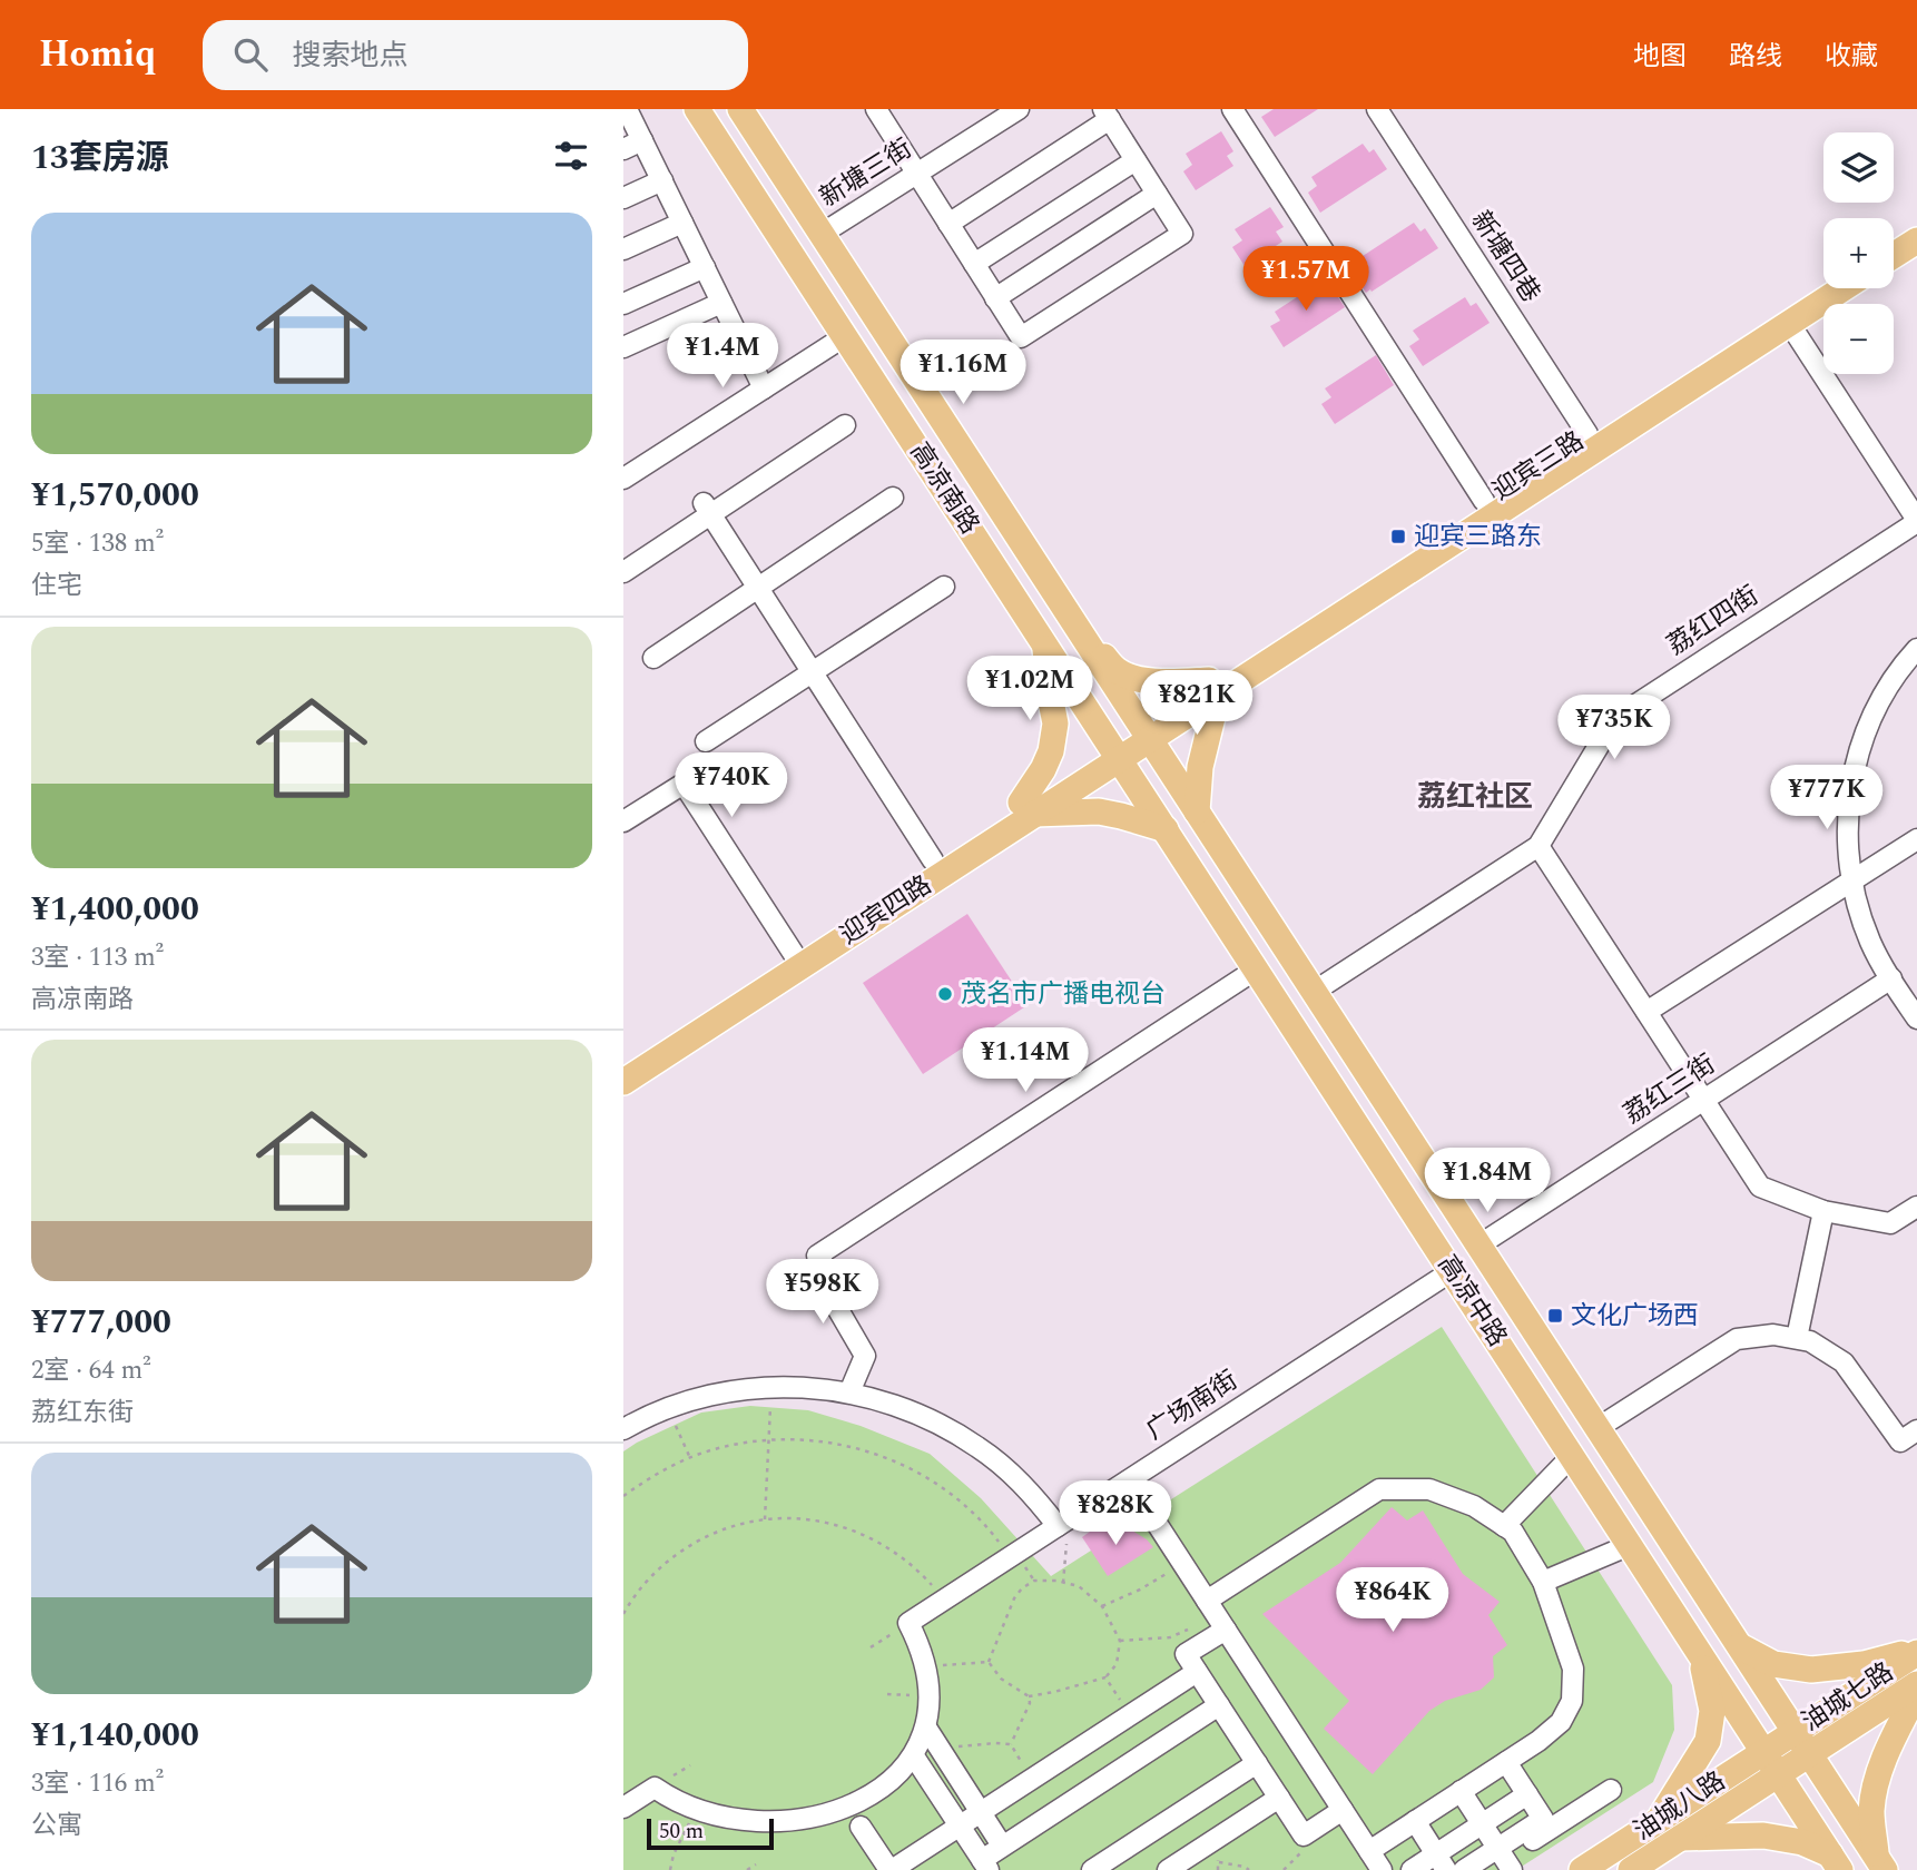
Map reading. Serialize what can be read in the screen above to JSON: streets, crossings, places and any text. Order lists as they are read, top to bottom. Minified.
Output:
{"streets":{"main road":["迎宾三路","高凉南路","迎宾四路","高凉中路","油城七路","油城八路"],"street":["新塘三街","新塘四巷","荔红四街","荔红三街","广场南街"]},"crossings":[["新塘三街","高凉南路"],["新塘四巷","迎宾三路"],["迎宾三路","高凉南路"],["迎宾三路","迎宾四路"],["迎宾三路","高凉中路"],["高凉南路","迎宾四路"],["高凉南路","高凉中路"],["荔红四街","高凉中路"],["迎宾四路","高凉中路"],["荔红三街","高凉中路"],["高凉中路","广场南街"],["高凉中路","油城七路"],["高凉中路","油城八路"],["油城七路","油城八路"]],"districts":["荔红社区"],"places":{"transit":["迎宾三路东","文化广场西"],"other":["茂名市广播电视台"]},"scale_bar":"50 m","page":{"header":"Homiq","search":"搜索地点","nav":["地图","路线","收藏"],"heading":"13套房源","map_buttons":["+","−"],"list":[{"name":"¥1,570,000","note":"5室 · 138 m² · 住宅"},{"name":"¥1,400,000","note":"3室 · 113 m² · 高凉南路"},{"name":"¥777,000","note":"2室 · 64 m² · 荔红东街"},{"name":"¥1,140,000","note":"3室 · 116 m² · 公寓"}],"price":["¥1.57M","¥1.4M","¥1.16M","¥1.02M","¥821K","¥735K","¥740K","¥777K","¥1.14M","¥1.84M","¥598K","¥828K","¥864K"],"scale":"50 m"}}
